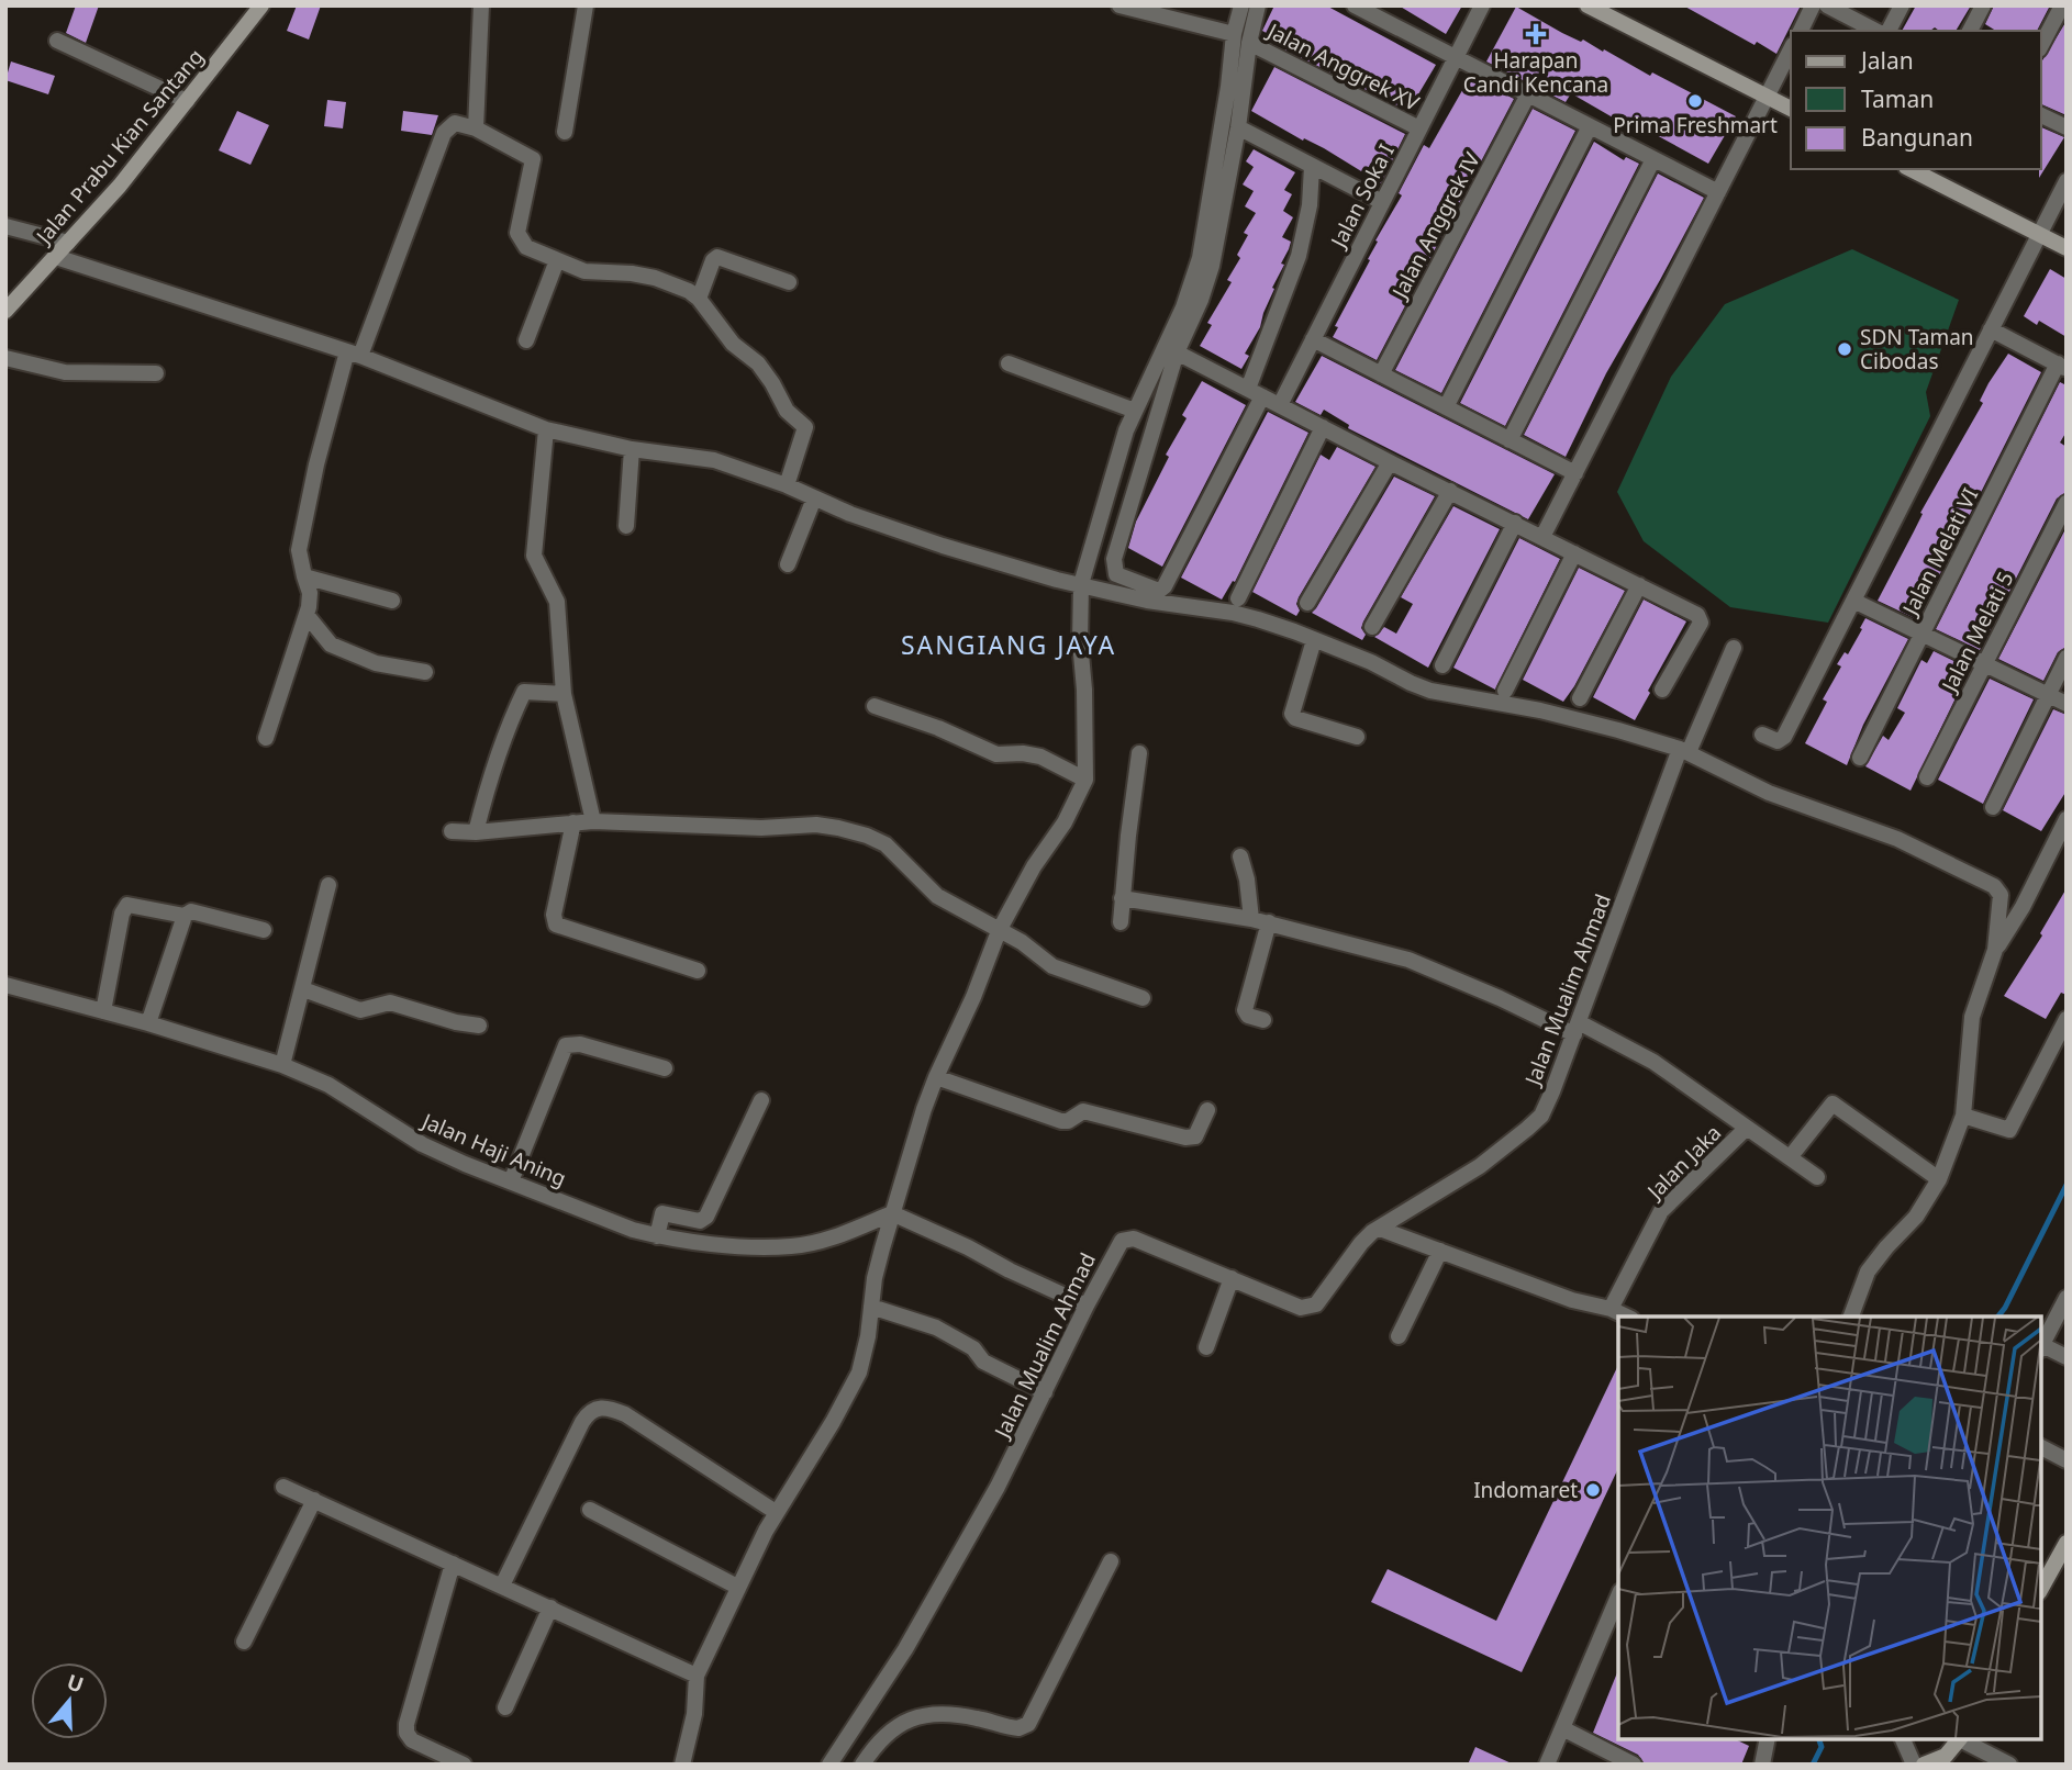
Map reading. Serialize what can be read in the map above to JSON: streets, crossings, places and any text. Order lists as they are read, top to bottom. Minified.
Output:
{"streets":{"street":["Jalan Anggrek XV","Jalan Prabu Kian Santang","Jalan Soka I","Jalan Anggrek IV","Jalan Melati VI","Jalan Melati 5","Jalan Mualim Ahmad","Jalan Haji Aning","Jalan Jaka"]},"crossings":[["Jalan Anggrek XV","Jalan Soka I"]],"districts":["SANGIANG JAYA"],"places":{"health":["Harapan Candi Kencana"],"other":["Prima Freshmart","SDN Taman Cibodas","Indomaret"]},"legend":["Jalan","Taman","Bangunan"],"north":"top"}
